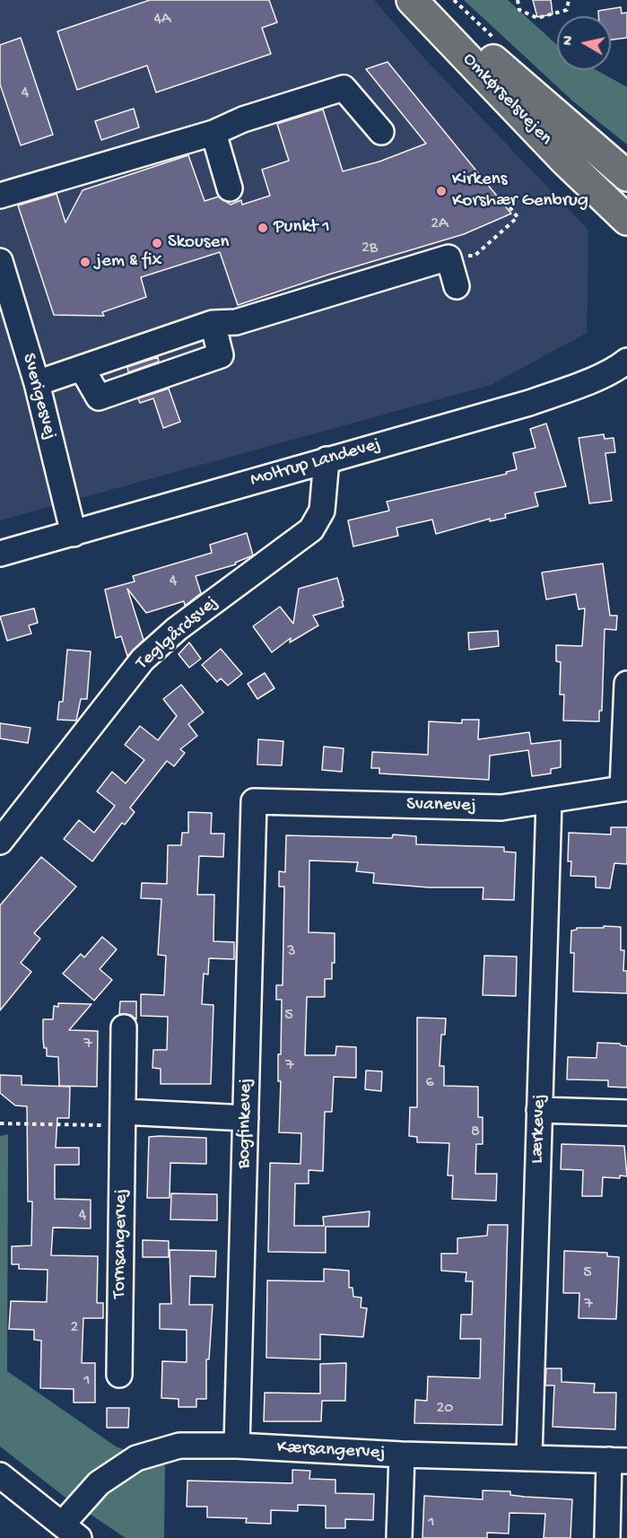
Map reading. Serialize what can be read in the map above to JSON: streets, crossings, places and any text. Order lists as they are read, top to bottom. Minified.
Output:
{"streets":{"main road":["Omkørselsvejen"],"street":["Sverigesvej","Moltrup Landevej","Teglgårdsvej","Svanevej","Bogfinkevej","Lærkevej","Tornsangervej","Kærsangervej"]},"crossings":[["Sverigesvej","Moltrup Landevej"],["Moltrup Landevej","Teglgårdsvej"],["Svanevej","Bogfinkevej"],["Svanevej","Lærkevej"],["Bogfinkevej","Kærsangervej"],["Lærkevej","Kærsangervej"]],"places":["Kirkens Korshær Genbrug","Punkt 1","Skousen","jem & fix"],"house_numbers":["4A","4","2A","2B","4","3","5","7","7","6","8","4","5","7","2","1","20","1"],"north":"left"}
